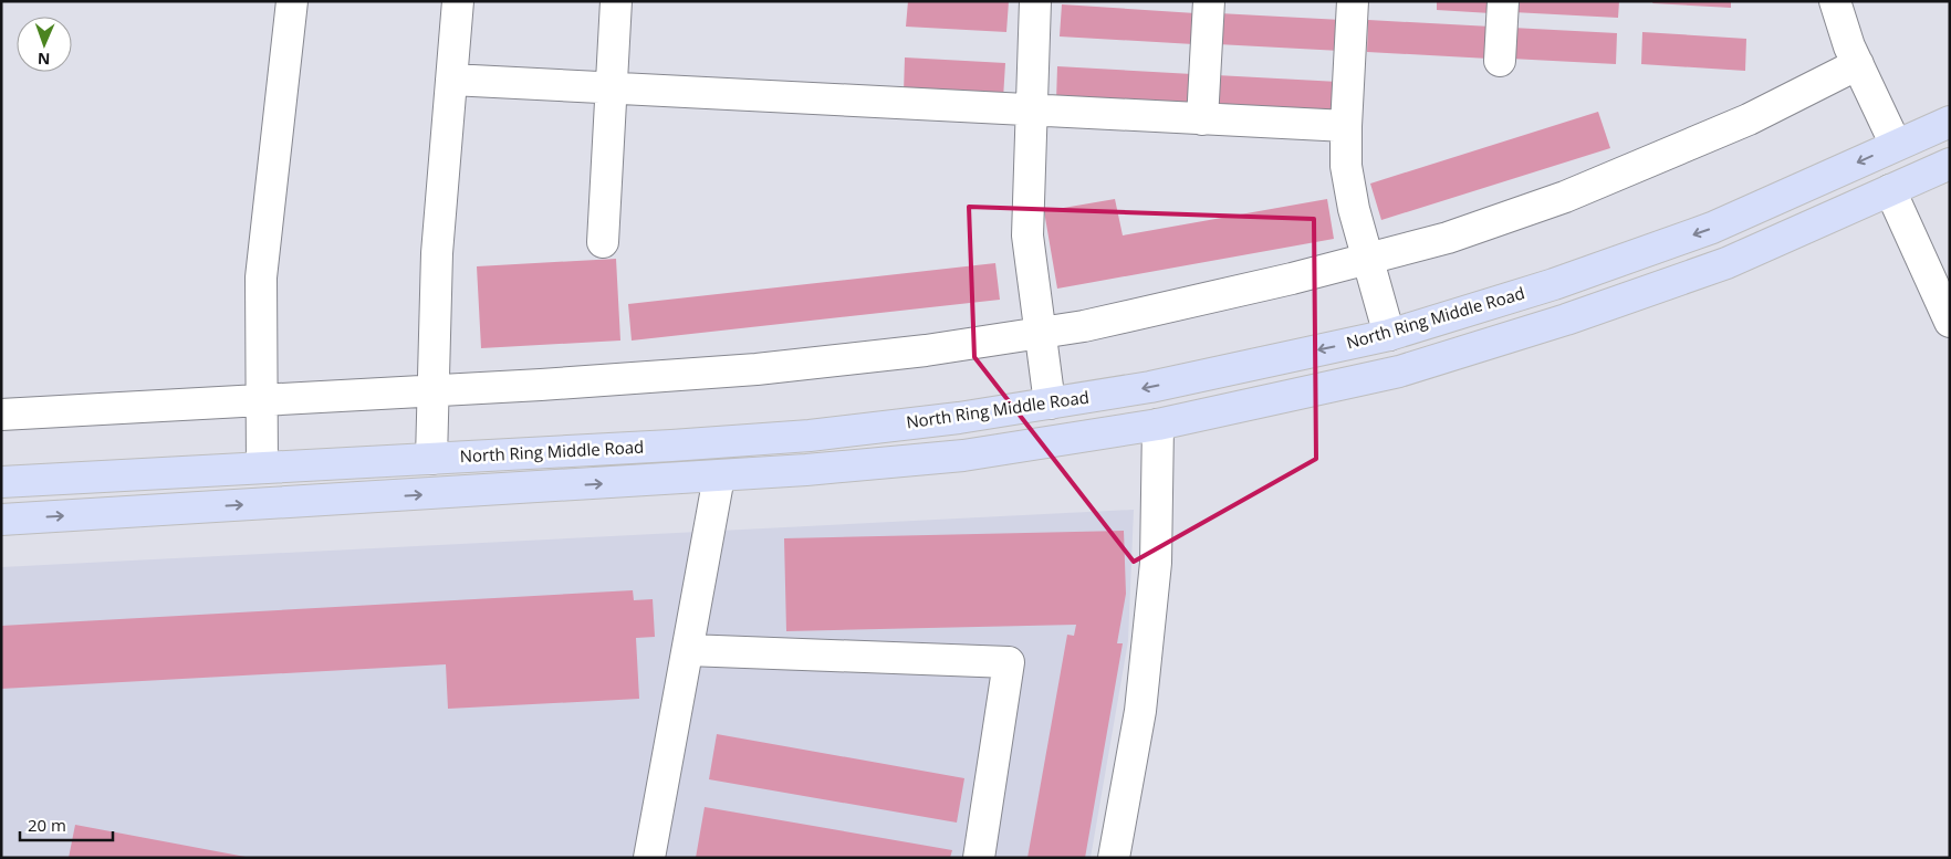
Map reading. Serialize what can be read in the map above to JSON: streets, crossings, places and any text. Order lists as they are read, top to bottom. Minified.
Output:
{"streets":{"main road":["North Ring Middle Road"]},"scale_bar":"20 m","north":"bottom"}
